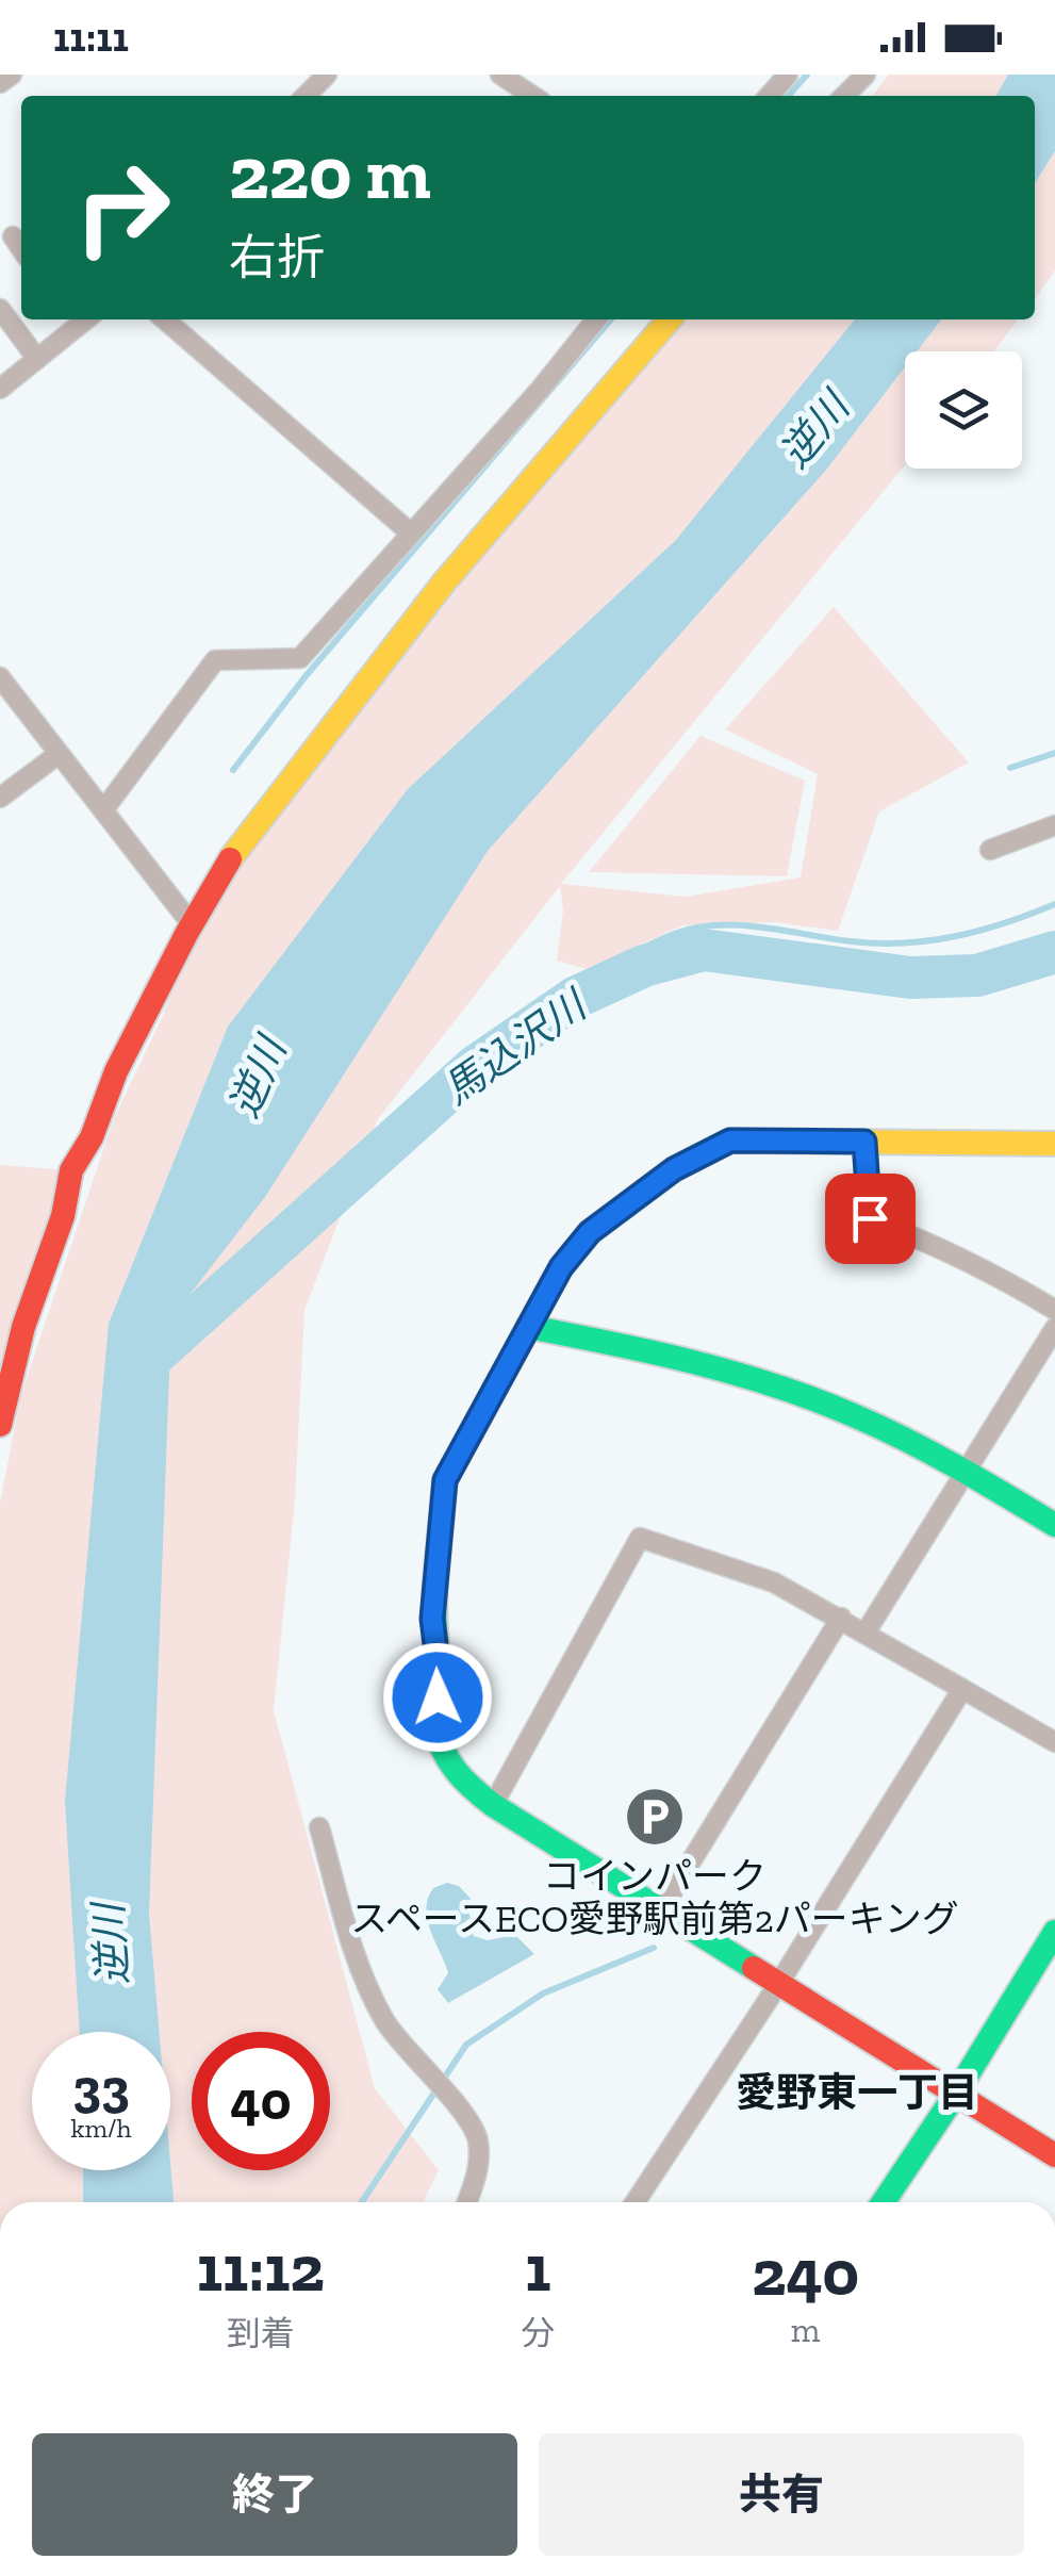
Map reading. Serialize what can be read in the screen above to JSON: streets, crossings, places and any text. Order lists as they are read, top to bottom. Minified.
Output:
{"districts":["愛野東一丁目"],"water":["逆川","馬込沢川"],"places":{"parking":["コインパーク スペースECO愛野駅前第2パーキング"]},"page":{"status":"11:11","turn":["220 m","右折"],"speed":"33 km/h","limit":"40","eta":["11:12","到着","1","分","240","m"],"buttons":["終了","共有"]}}
